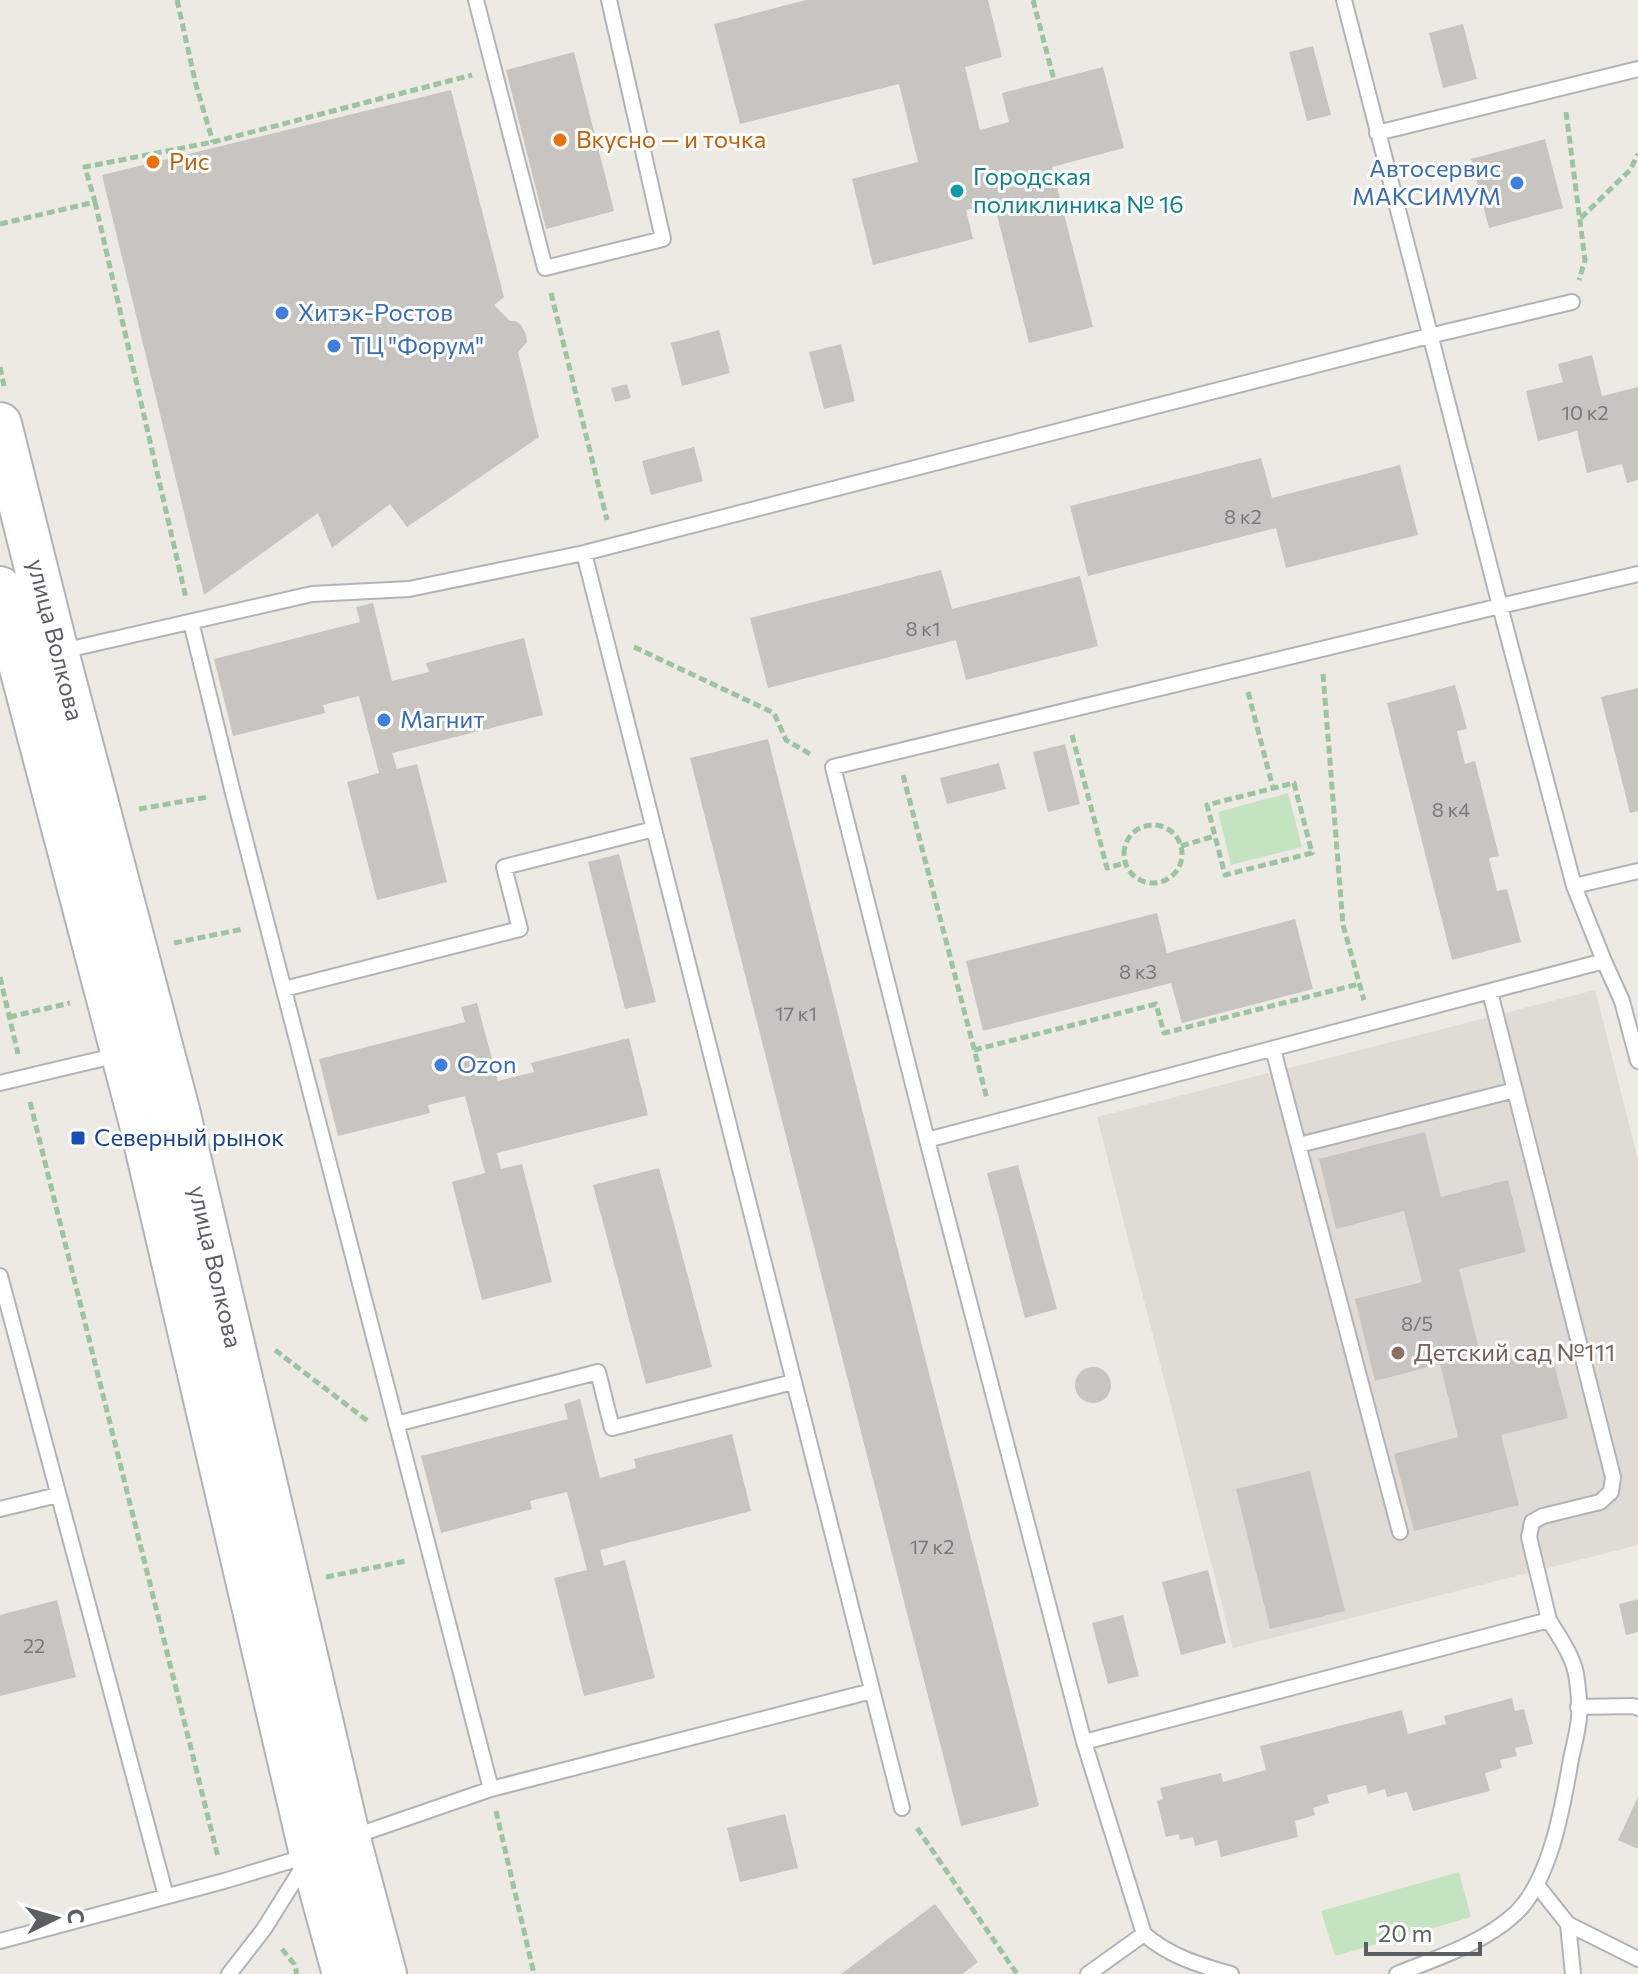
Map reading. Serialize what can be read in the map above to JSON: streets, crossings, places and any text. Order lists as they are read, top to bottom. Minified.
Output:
{"streets":{"main road":["улица Волкова"]},"places":{"other":["Вкусно — и точка","Рис","Автосервис МАКСИМУМ","Городская поликлиника № 16","Хитэк-Ростов","ТЦ \"Форум\"","Магнит","Ozon","Детский сад №111"],"transit":["Северный рынок"]},"house_numbers":["10 к2","8 к2","8 к1","8 к4","8 к3","17 к1","8/5","17 к2","22"],"scale_bar":"20 m","north":"right"}
